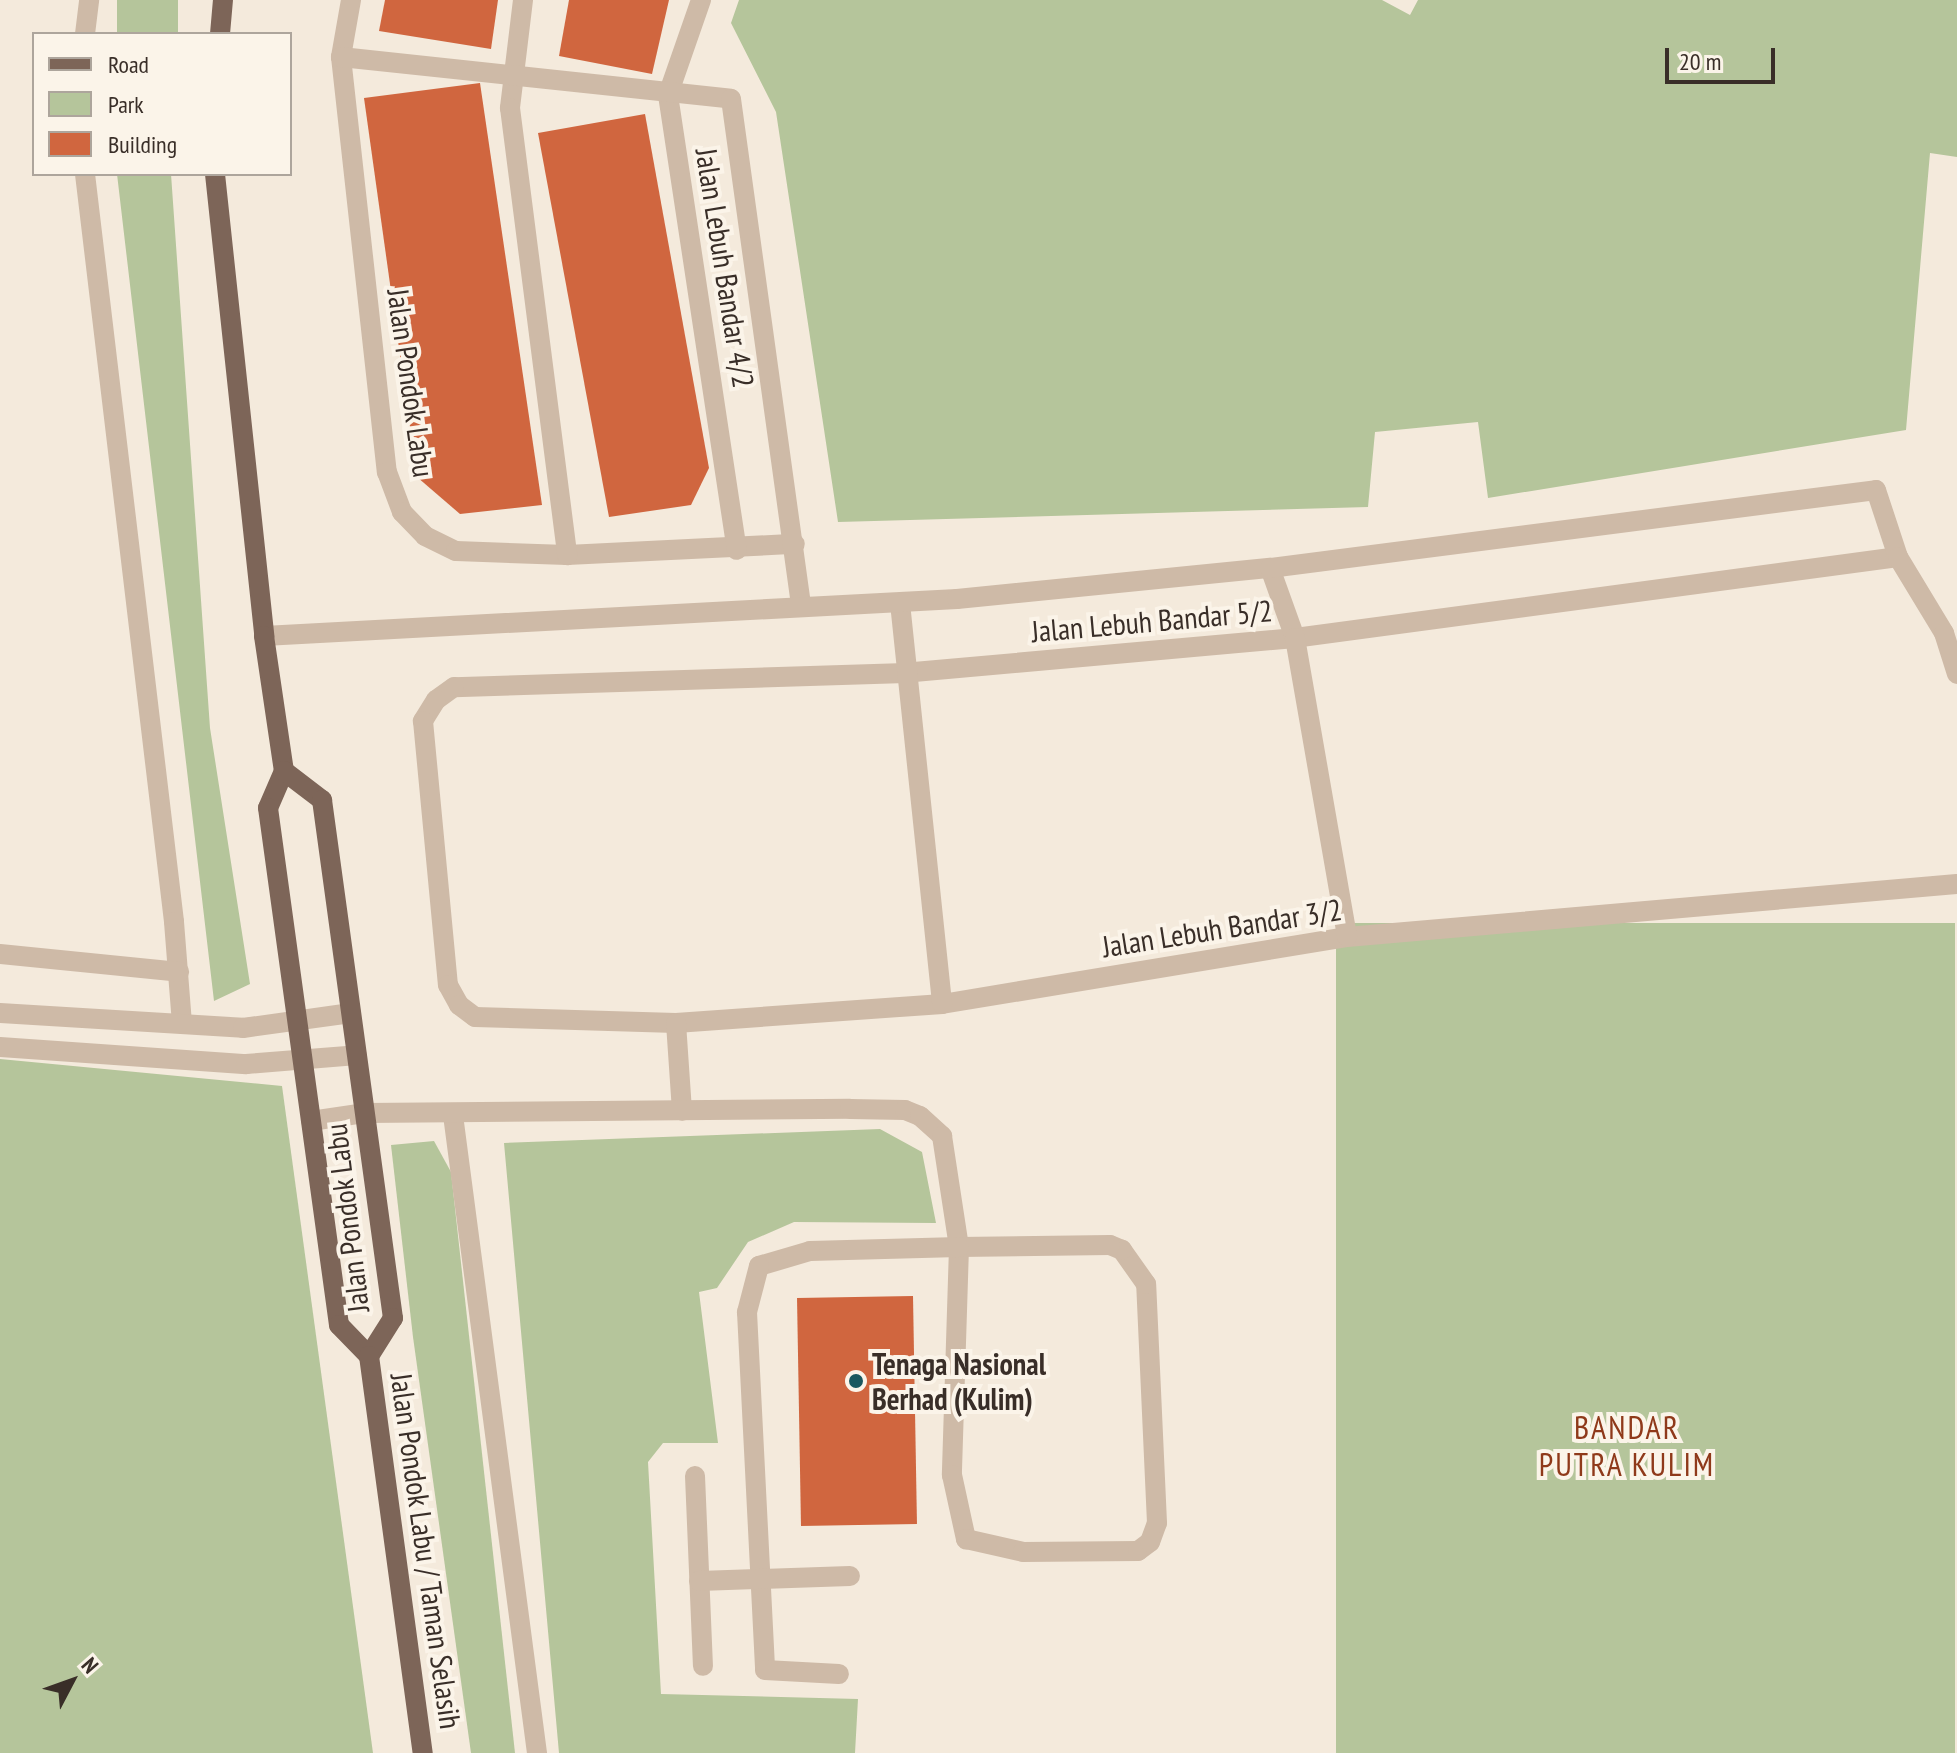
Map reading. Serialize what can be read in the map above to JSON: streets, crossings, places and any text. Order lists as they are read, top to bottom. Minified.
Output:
{"streets":{"main road":["Jalan Pondok Labu","Jalan Pondok Labu / Taman Selasih"],"street":["Jalan Lebuh Bandar 4/2","Jalan Lebuh Bandar 5/2","Jalan Lebuh Bandar 3/2"]},"crossings":[["Jalan Lebuh Bandar 4/2","Jalan Pondok Labu"],["Jalan Pondok Labu","Jalan Pondok Labu / Taman Selasih"],["Jalan Lebuh Bandar 5/2","Jalan Lebuh Bandar 3/2"]],"districts":["BANDAR PUTRA KULIM"],"places":["Tenaga Nasional Berhad (Kulim)"],"legend":["Road","Park","Building"],"scale_bar":"20 m","north":"top right"}
